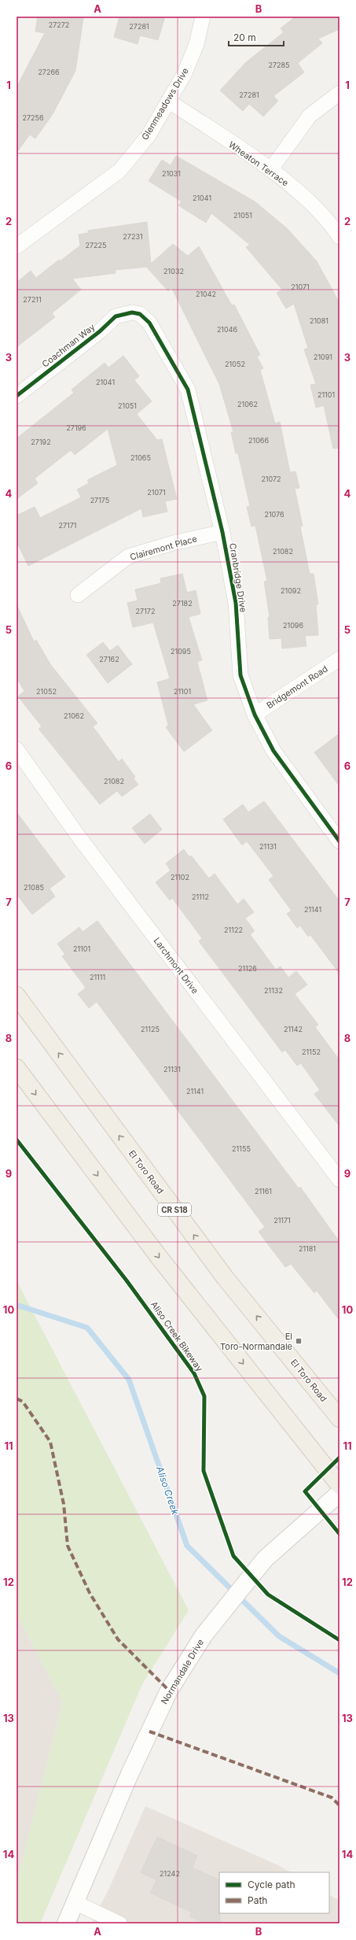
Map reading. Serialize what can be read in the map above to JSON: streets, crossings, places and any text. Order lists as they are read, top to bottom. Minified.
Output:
{"streets":{"main road":["El Toro Road","CR S18"],"street":["Glenmeadows Drive","Wheaton Terrace","Coachman Way","Clairemont Place","Cranbridge Drive","Bridgemont Road","Larchmont Drive","Normandale Drive"],"cycle path":["Aliso Creek Bikeway"]},"crossings":[["Glenmeadows Drive","Wheaton Terrace"],["Coachman Way","Cranbridge Drive"],["Clairemont Place","Cranbridge Drive"],["Cranbridge Drive","Bridgemont Road"]],"water":["Aliso Creek"],"places":{"transit":["El Toro-Normandale"]},"house_numbers":["27272","27281","27285","27266","27281","27256","21031","21041","21051","27231","27225","21032","21071","21042","27211","21081","21046","21091","21052","21041","21101","21062","21051","27196","21066","27192","21065","21072","21071","27175","21076","27171","21082","21092","27182","27172","21096","21095","27162","21052","21101","21062","21082","21131","21102","21085","21112","21141","21122","21101","21126","21111","21132","21125","21142","21152","21131","21141","21155","21161","21171","21181","21242"],"legend":["Cycle path","Path"],"scale_bar":"20 m","grid":{"columns":["A","B"],"rows":["1","2","3","4","5","6","7","8","9","10","11","12","13","14"]}}
